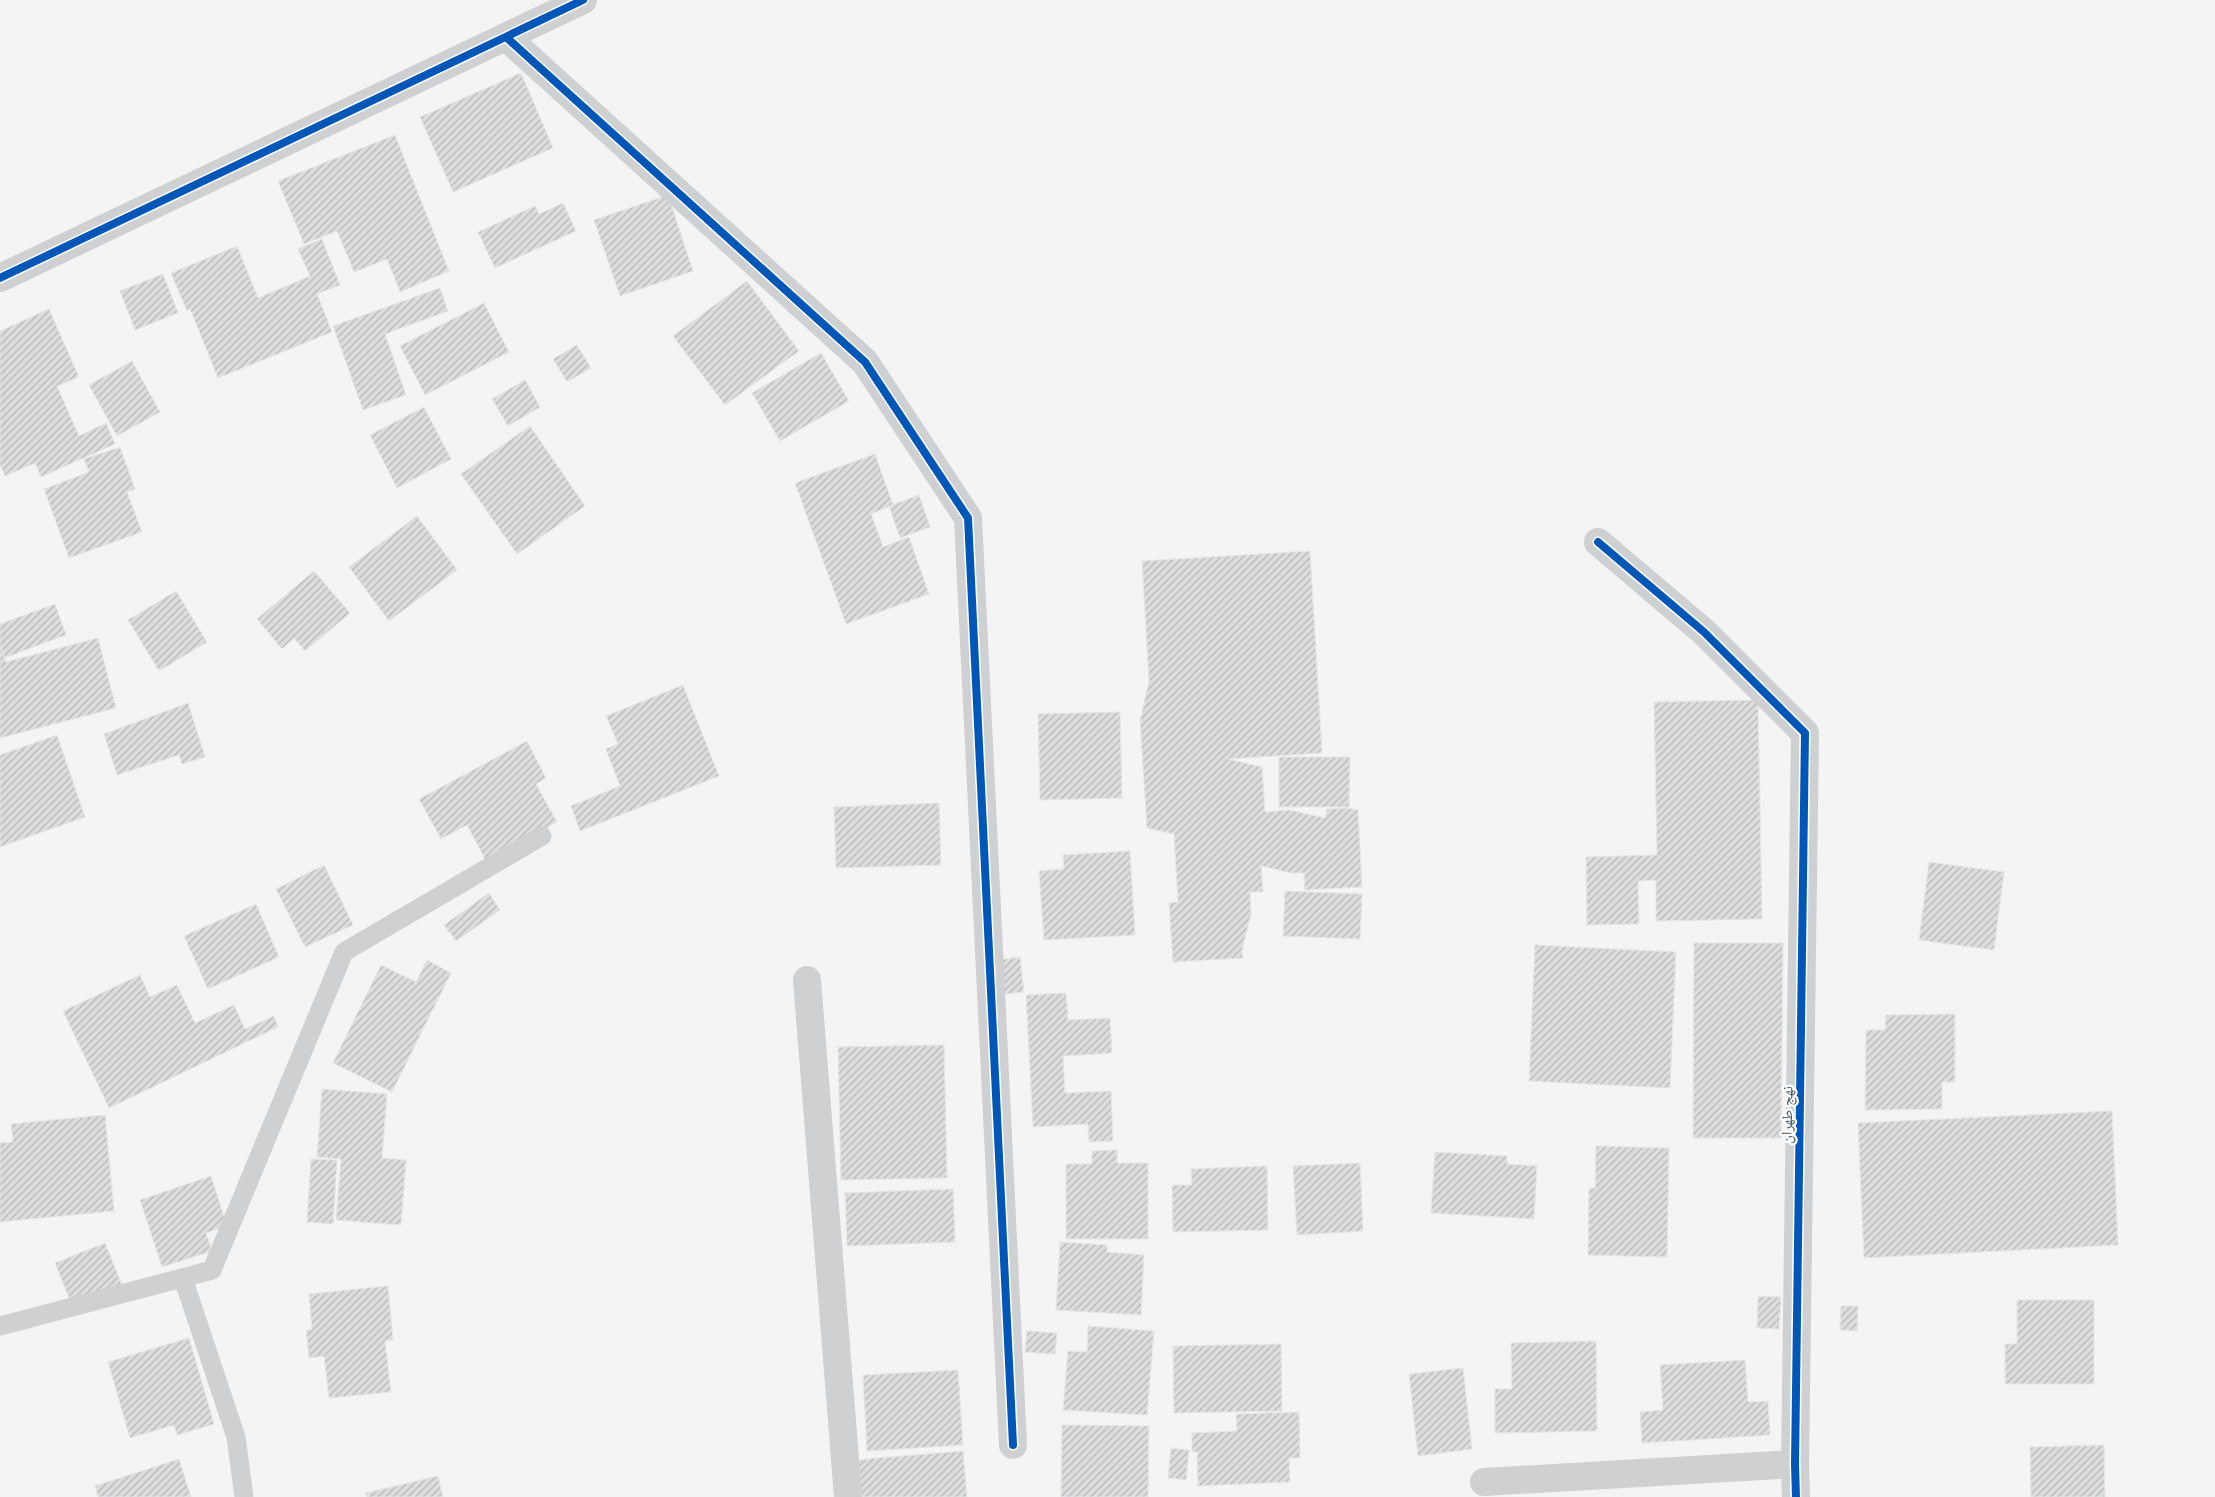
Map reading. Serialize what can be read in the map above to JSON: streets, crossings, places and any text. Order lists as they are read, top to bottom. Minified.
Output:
{"streets":{"street":["نهج طهران"]}}
